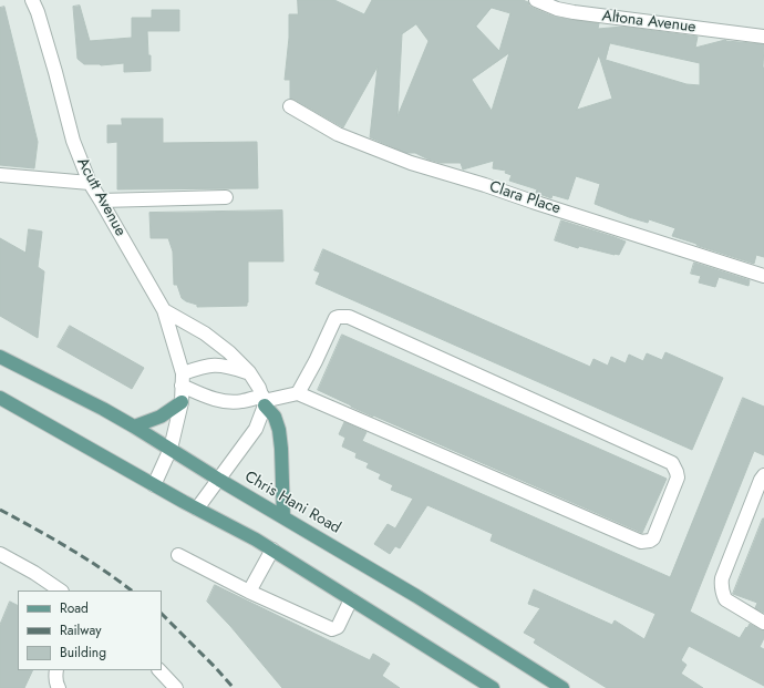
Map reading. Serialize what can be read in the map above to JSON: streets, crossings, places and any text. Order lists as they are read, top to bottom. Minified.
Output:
{"streets":{"main road":["Chris Hani Road"],"street":["Altona Avenue","Acutt Avenue","Clara Place"]},"crossings":[["Acutt Avenue","Chris Hani Road"]],"legend":["Road","Railway","Building"]}
